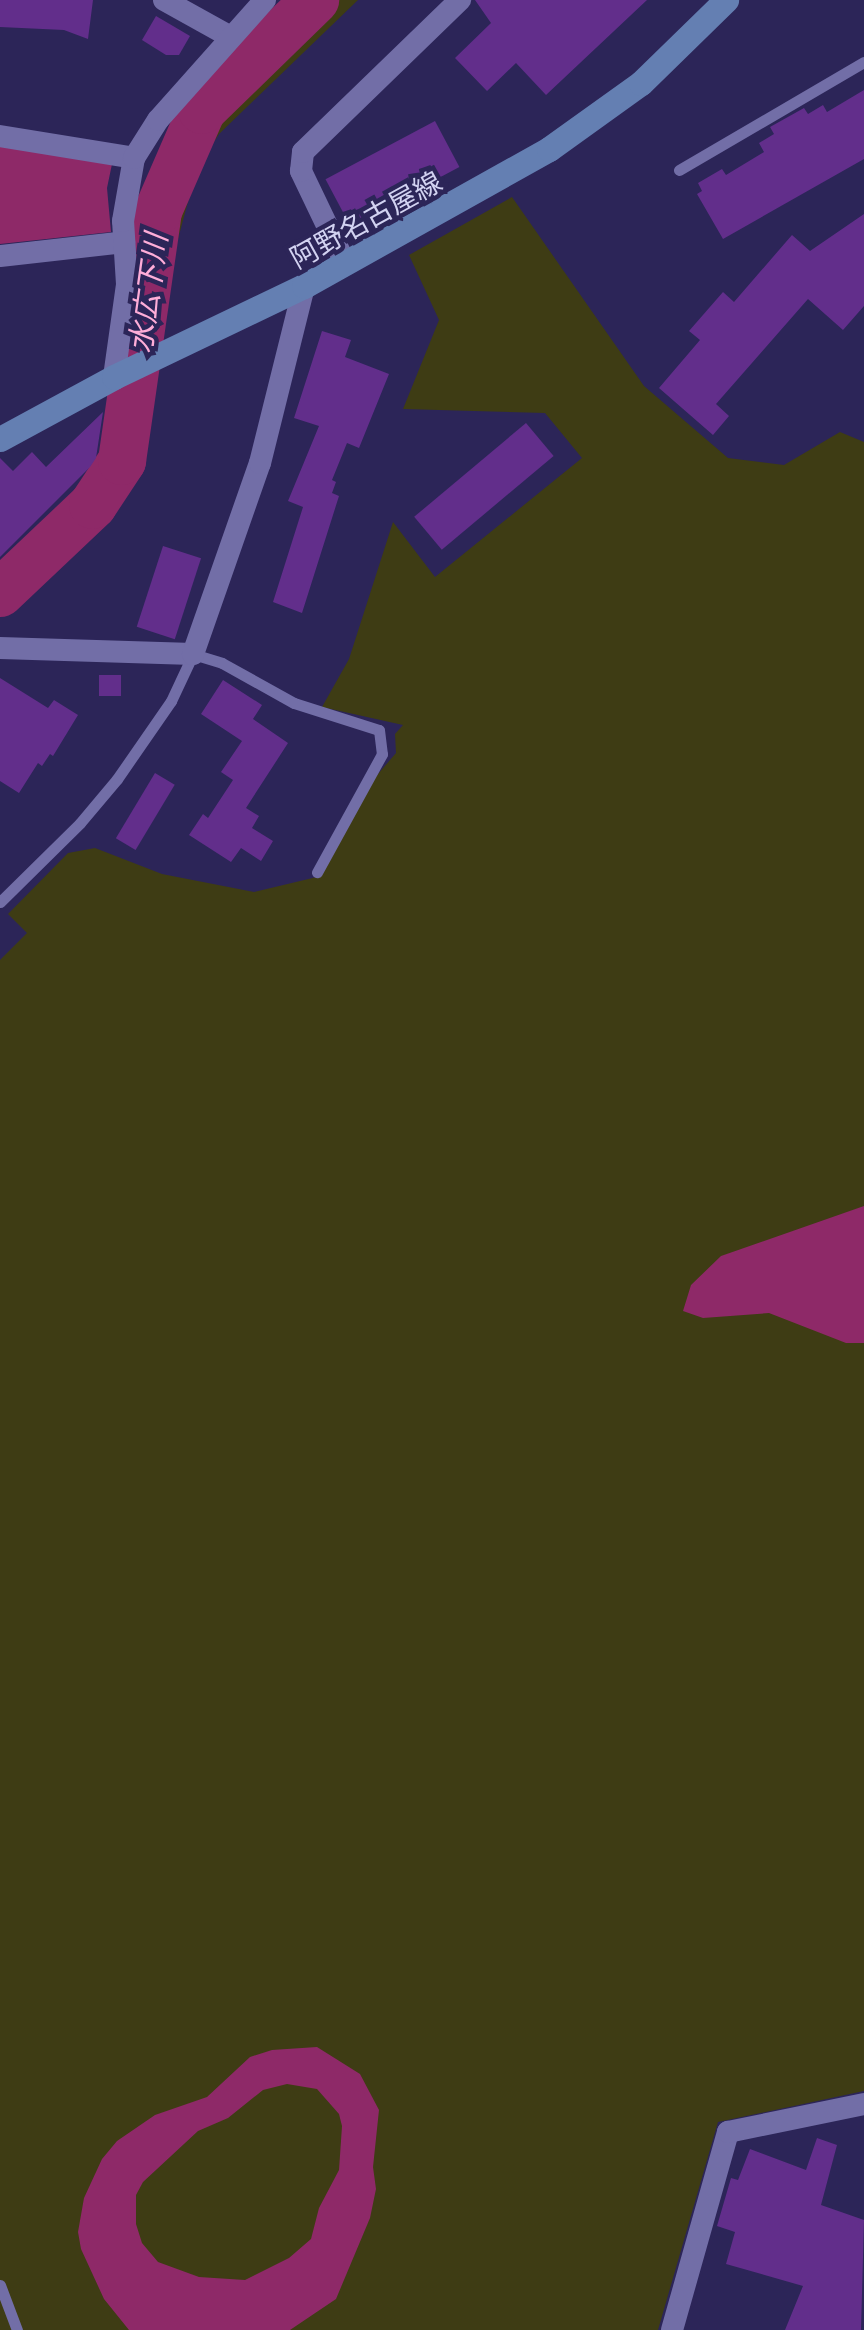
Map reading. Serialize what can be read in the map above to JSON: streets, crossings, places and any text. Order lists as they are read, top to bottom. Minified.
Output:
{"streets":{"main road":["阿野名古屋線"]},"water":["水広下川"]}
